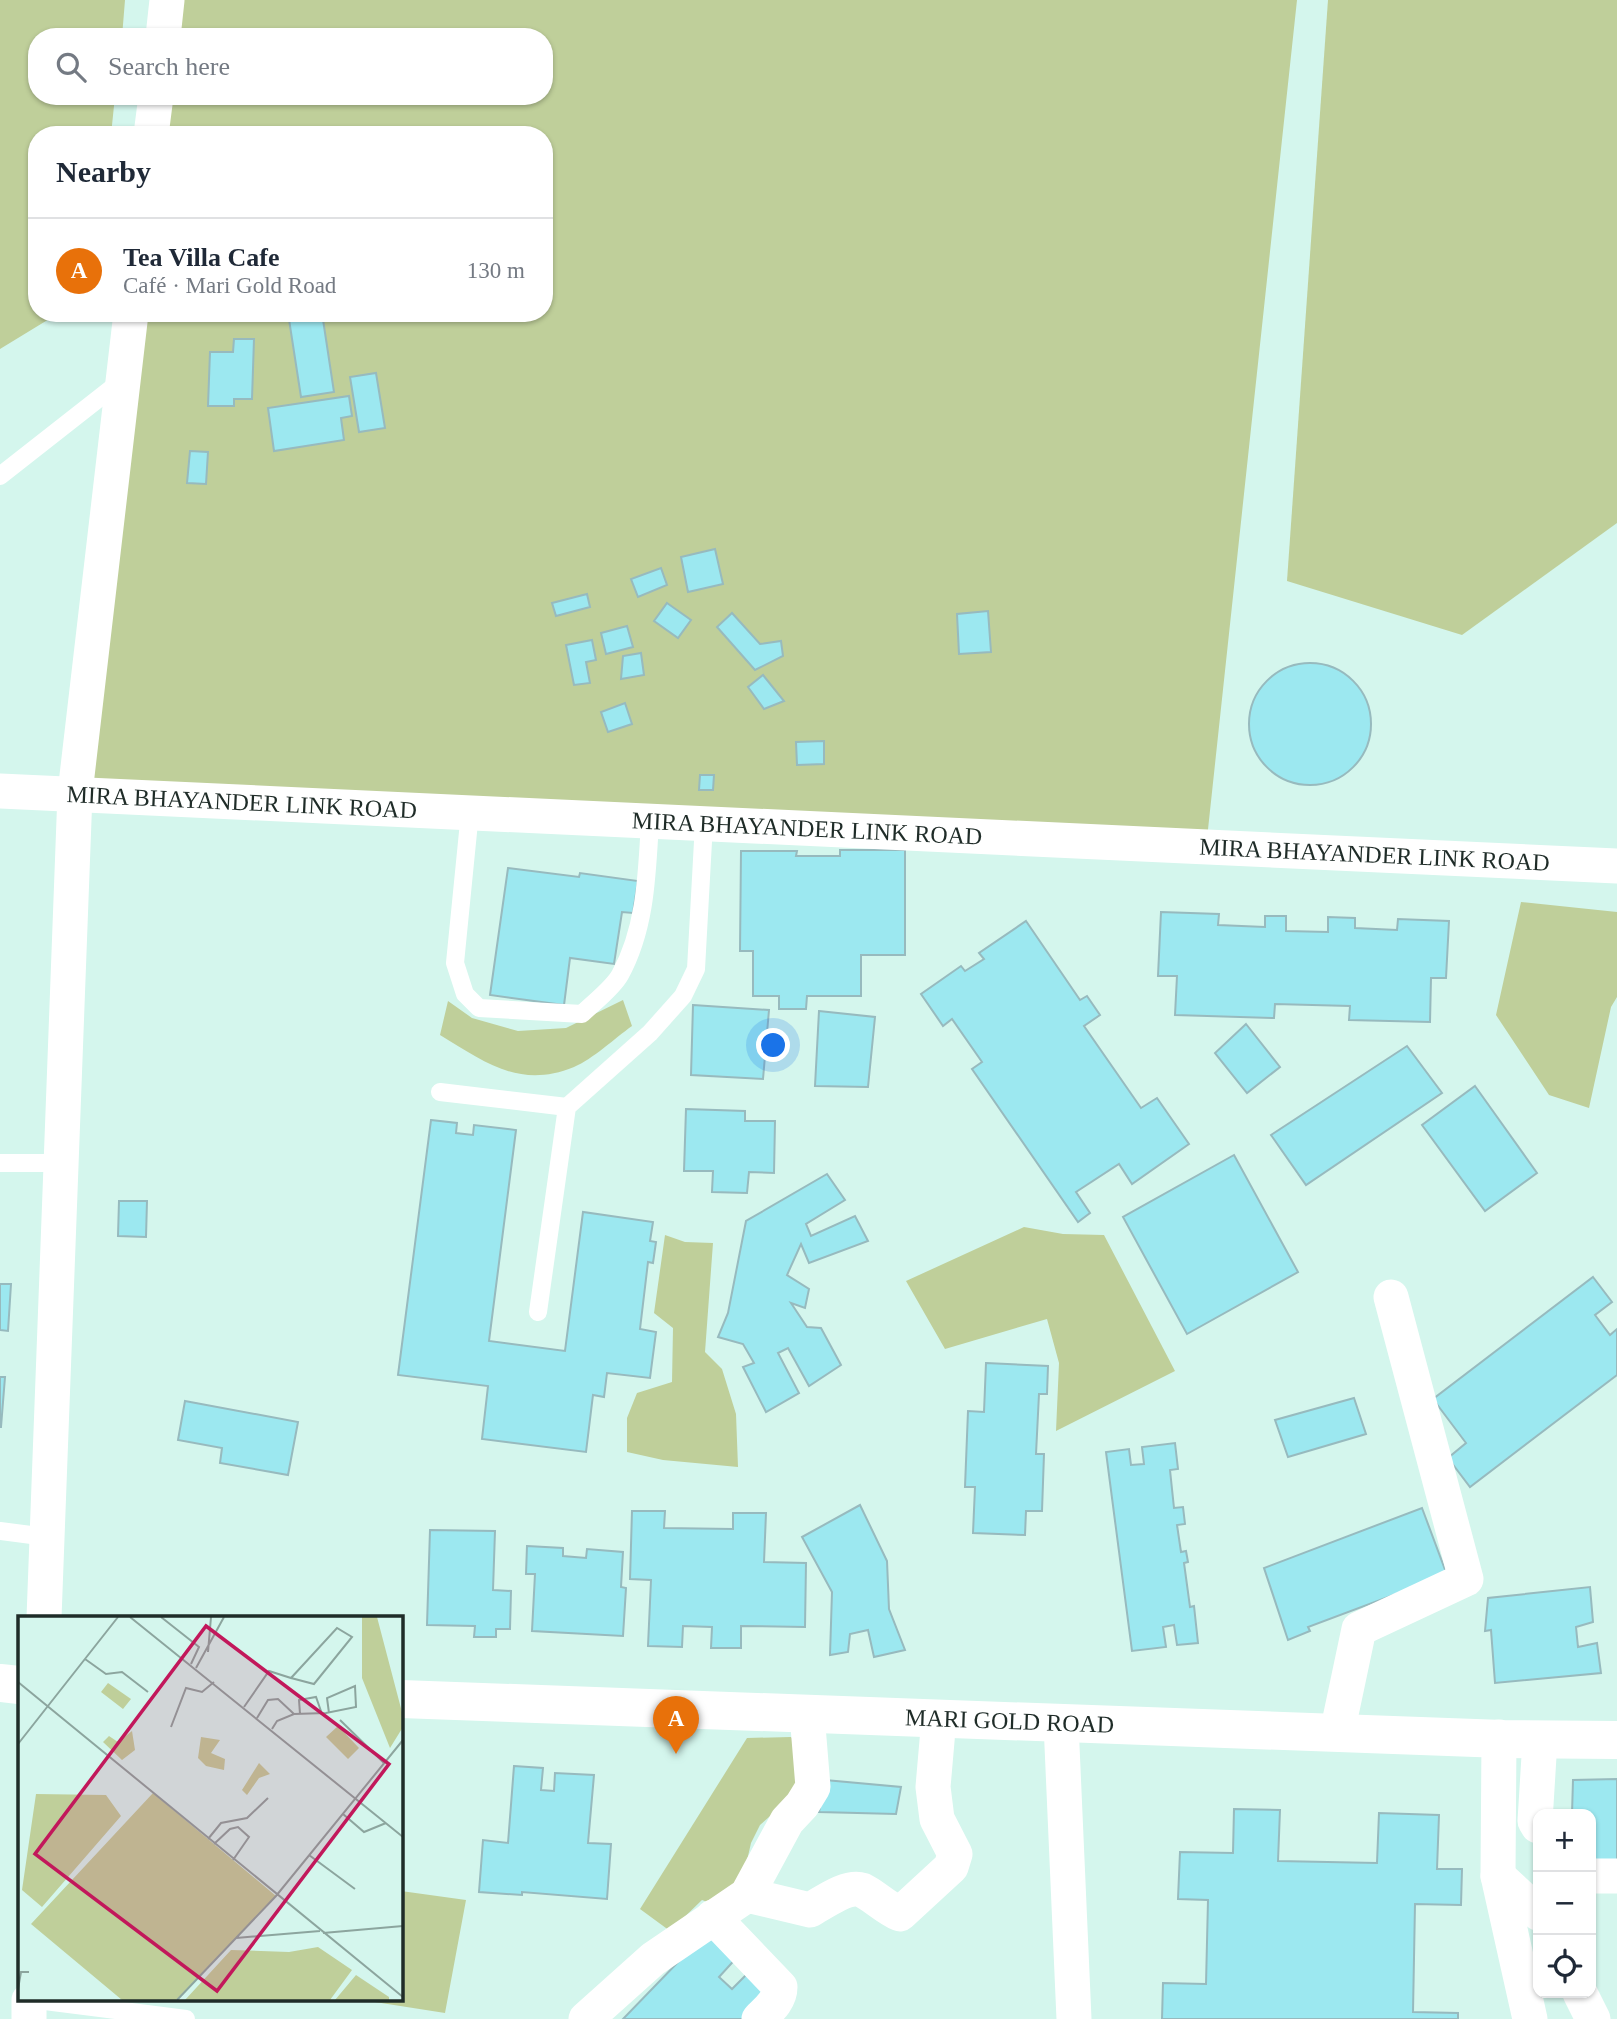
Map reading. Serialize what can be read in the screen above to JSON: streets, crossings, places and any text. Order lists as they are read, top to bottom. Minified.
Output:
{"streets":{"street":["MIRA BHAYANDER LINK ROAD","MARI GOLD ROAD"]},"page":{"search":"Search here","heading":"Nearby","list":[{"mark":"A","name":"Tea Villa Cafe","note":"Café · Mari Gold Road","value":"130 m"}],"pins":"A","map_buttons":["+","−"]}}
